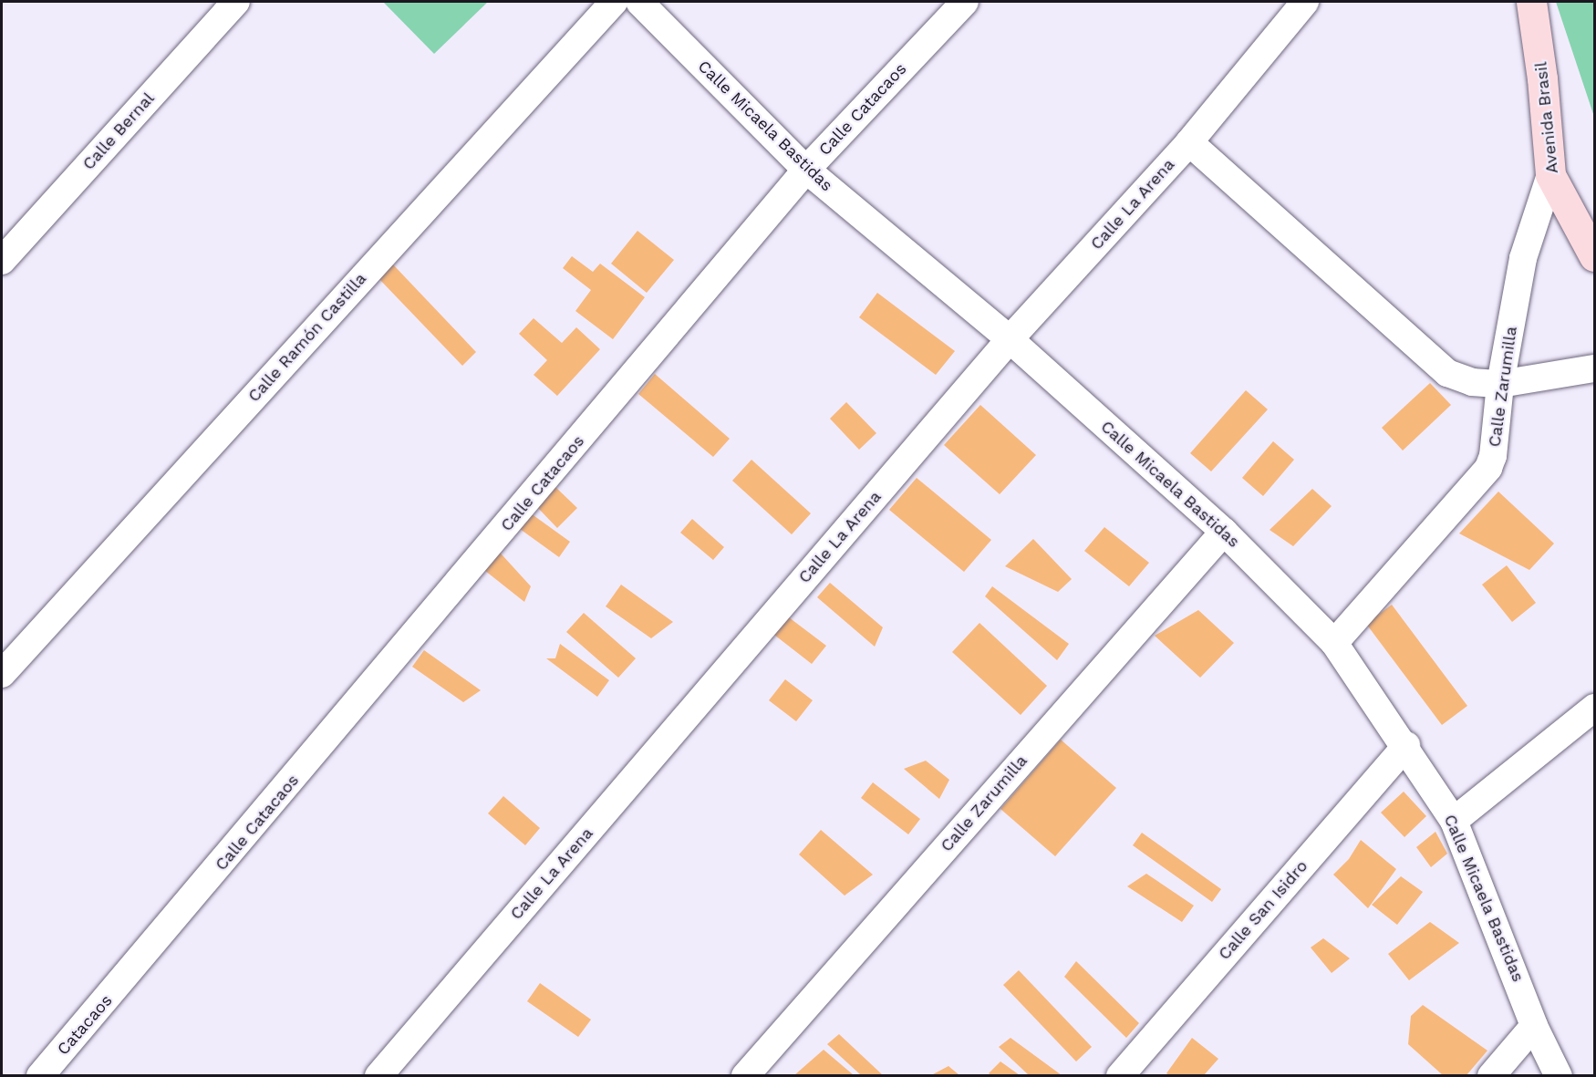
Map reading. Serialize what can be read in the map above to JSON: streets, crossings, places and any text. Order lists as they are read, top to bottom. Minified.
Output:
{"streets":{"street":["Calle Catacaos","Avenida Brasil","Calle Micaela Bastidas","Calle Bernal","Calle La Arena","Calle Ramón Castilla","Calle Zarumilla","Calle San Isidro","Catacaos"]},"crossings":[["Calle Catacaos","Calle Micaela Bastidas"],["Calle Catacaos","Catacaos"],["Avenida Brasil","Calle Zarumilla"],["Calle Micaela Bastidas","Calle La Arena"],["Calle Micaela Bastidas","Calle Zarumilla"],["Calle Micaela Bastidas","Calle San Isidro"]]}
